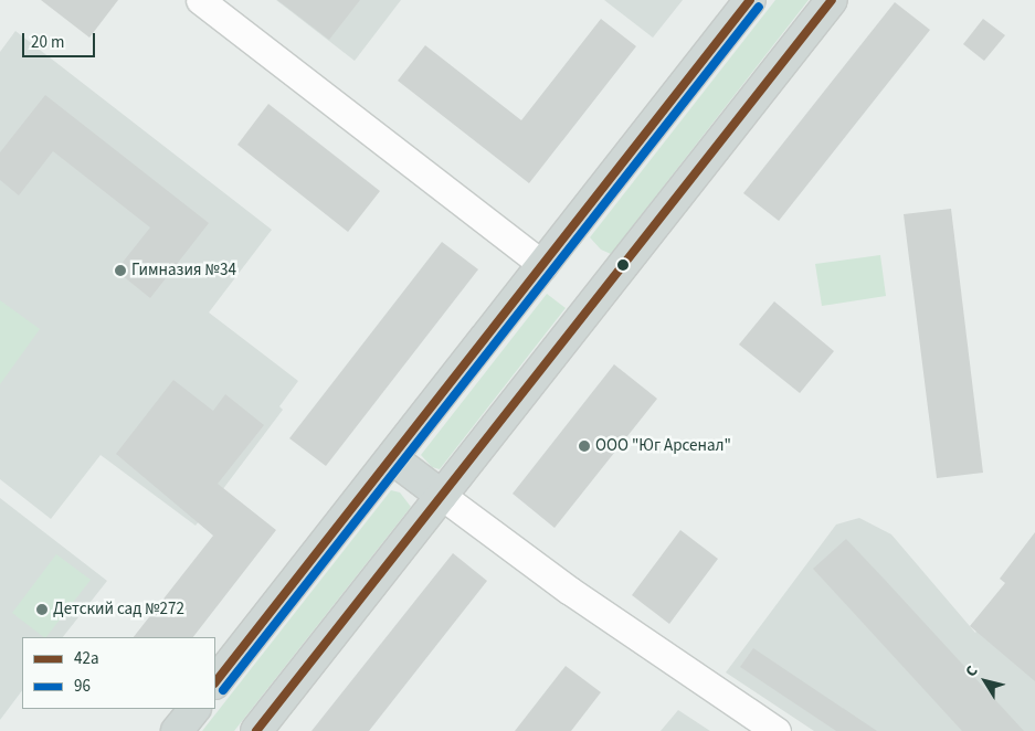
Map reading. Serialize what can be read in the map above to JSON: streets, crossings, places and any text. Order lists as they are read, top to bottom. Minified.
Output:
{"places":["Гимназия №34","ООО \"Юг Арсенал\"","Детский сад №272"],"lines":["transit line 42a","transit line 96"],"legend":["42a","96"],"scale_bar":"20 m","north":"top left"}
